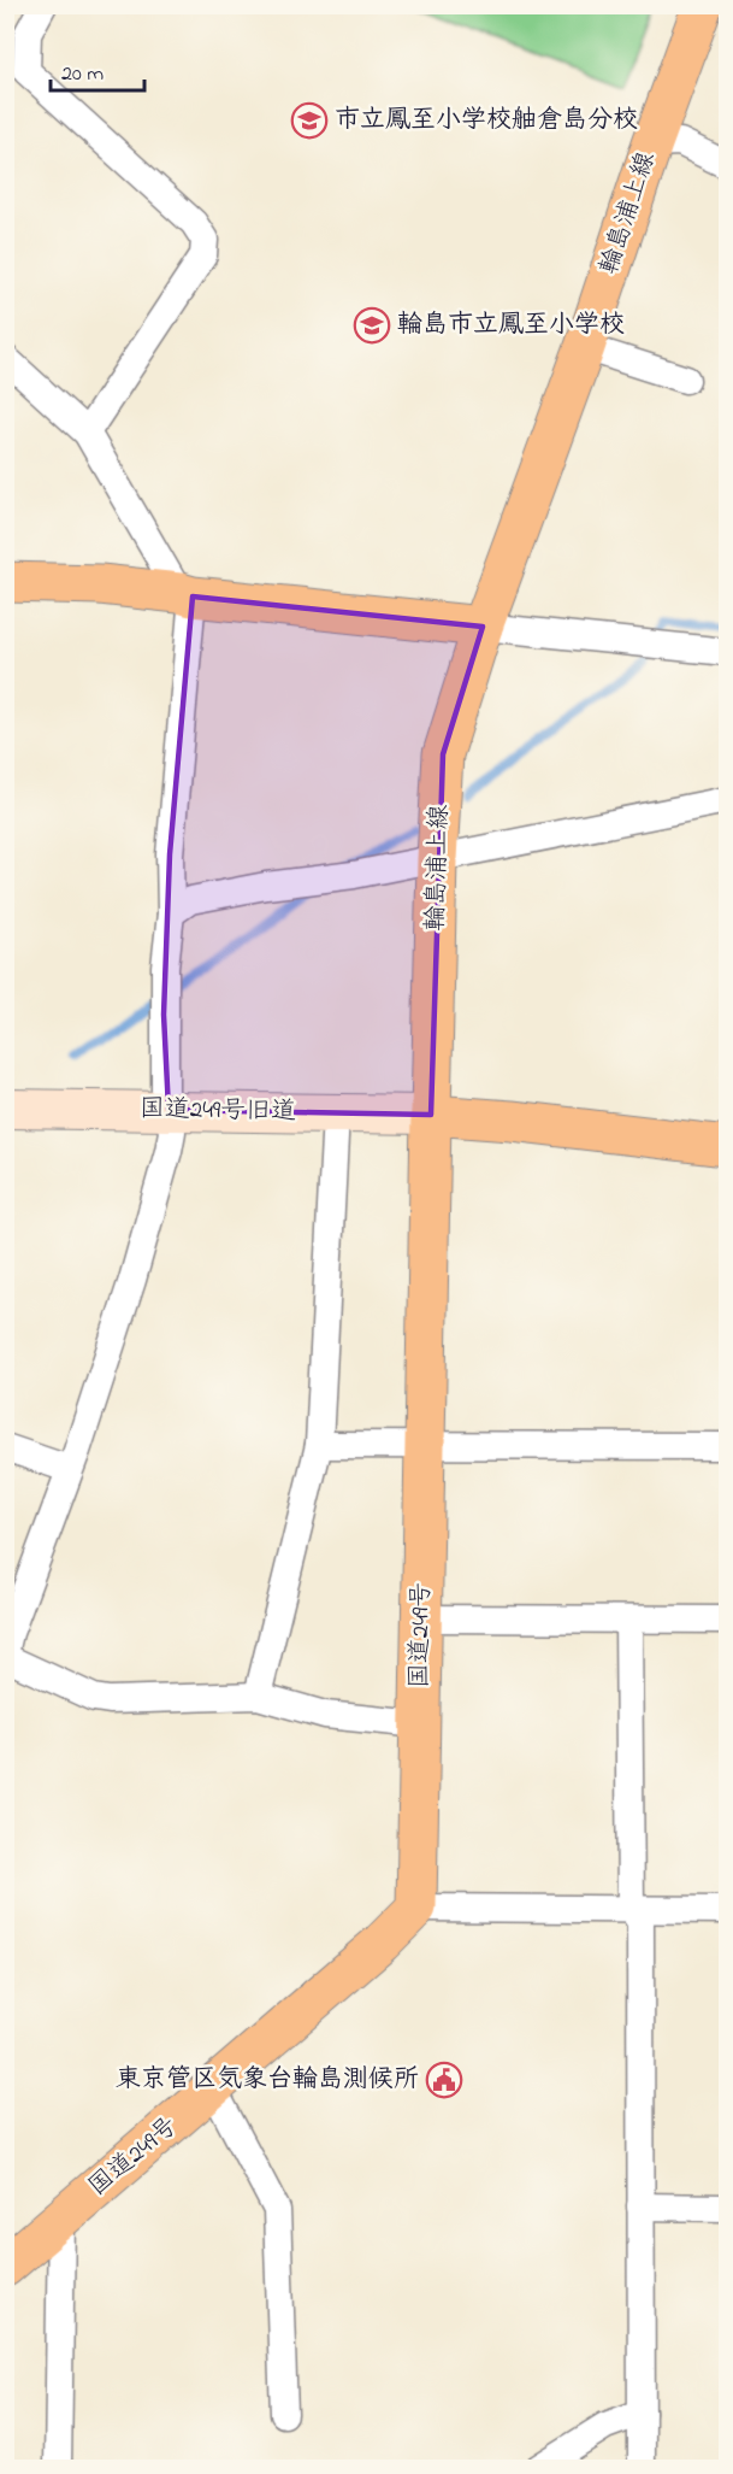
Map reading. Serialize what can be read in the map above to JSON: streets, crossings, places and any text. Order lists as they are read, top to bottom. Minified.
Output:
{"streets":{"main road":["輪島浦上線","国道249号"],"street":["国道249号旧道"]},"crossings":[["輪島浦上線","国道249号旧道"],["輪島浦上線","国道249号"],["国道249号旧道","国道249号"]],"places":{"school or university":["市立鳳至小学校舳倉島分校","輪島市立鳳至小学校"],"public building":["東京管区気象台輪島測候所"]},"scale_bar":"20 m"}
